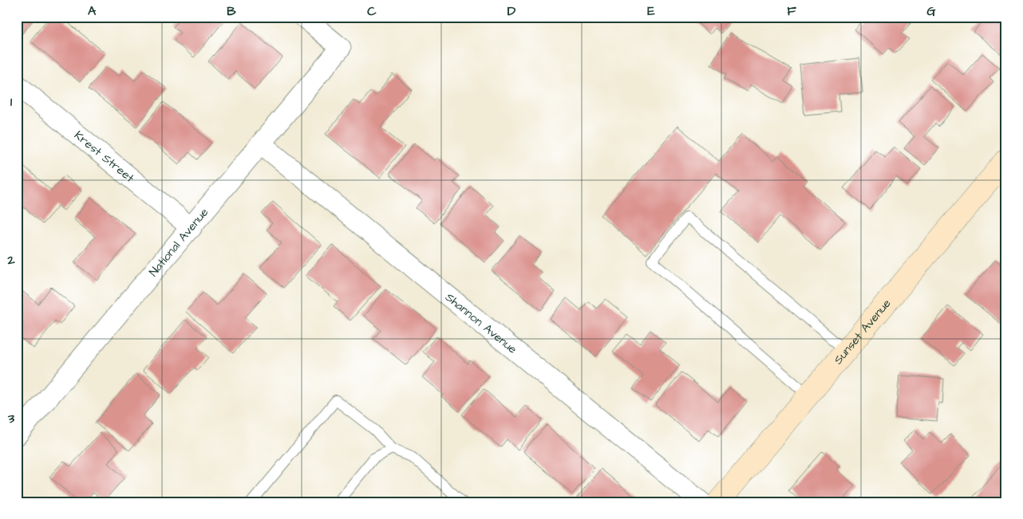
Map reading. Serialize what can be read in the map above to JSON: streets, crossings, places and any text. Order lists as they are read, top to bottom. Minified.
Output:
{"streets":{"main road":["Sunset Avenue"],"street":["Krest Street","National Avenue","Shannon Avenue"]},"crossings":[["Krest Street","National Avenue"],["National Avenue","Shannon Avenue"]],"grid":{"columns":["A","B","C","D","E","F","G"],"rows":["1","2","3"]}}
